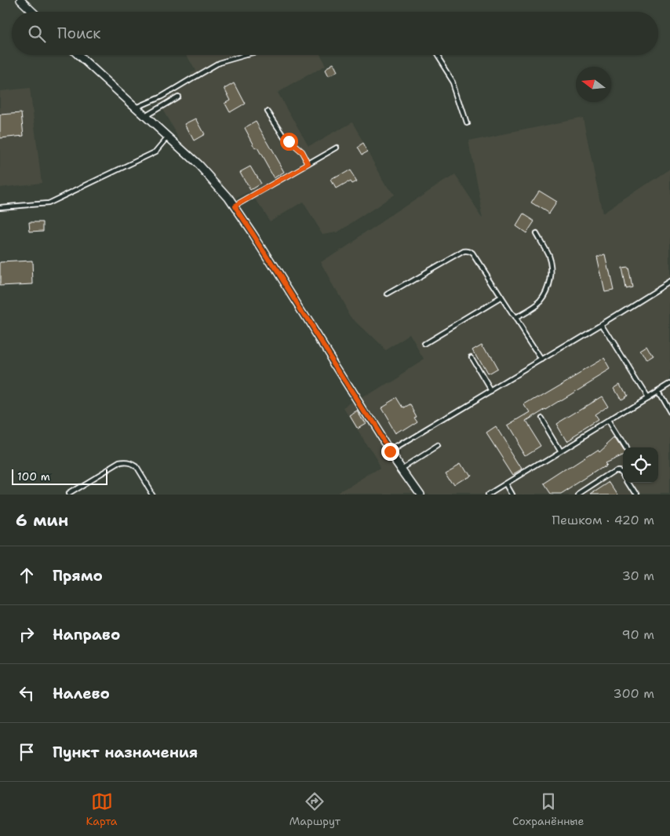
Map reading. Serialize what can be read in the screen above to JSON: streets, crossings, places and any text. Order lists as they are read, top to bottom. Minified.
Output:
{"scale_bar":"100 m","north":"left","page":{"search":"Поиск","scale":"100 m","heading":["6 мин","Пешком · 420 m"],"list":[["Прямо","30 m"],["Направо","90 m"],["Налево","300 m"],"Пункт назначения"],"nav":["Карта","Маршрут","Сохранённые"]}}
